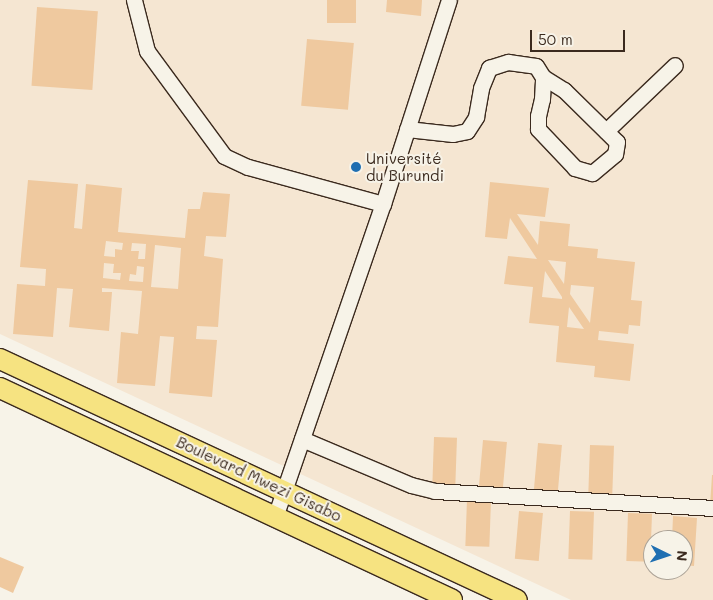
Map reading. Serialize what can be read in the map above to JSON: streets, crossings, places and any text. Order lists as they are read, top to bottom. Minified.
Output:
{"streets":{"main road":["Boulevard Mwezi Gisabo"]},"places":["Université du Burundi"],"scale_bar":"50 m","north":"right"}
